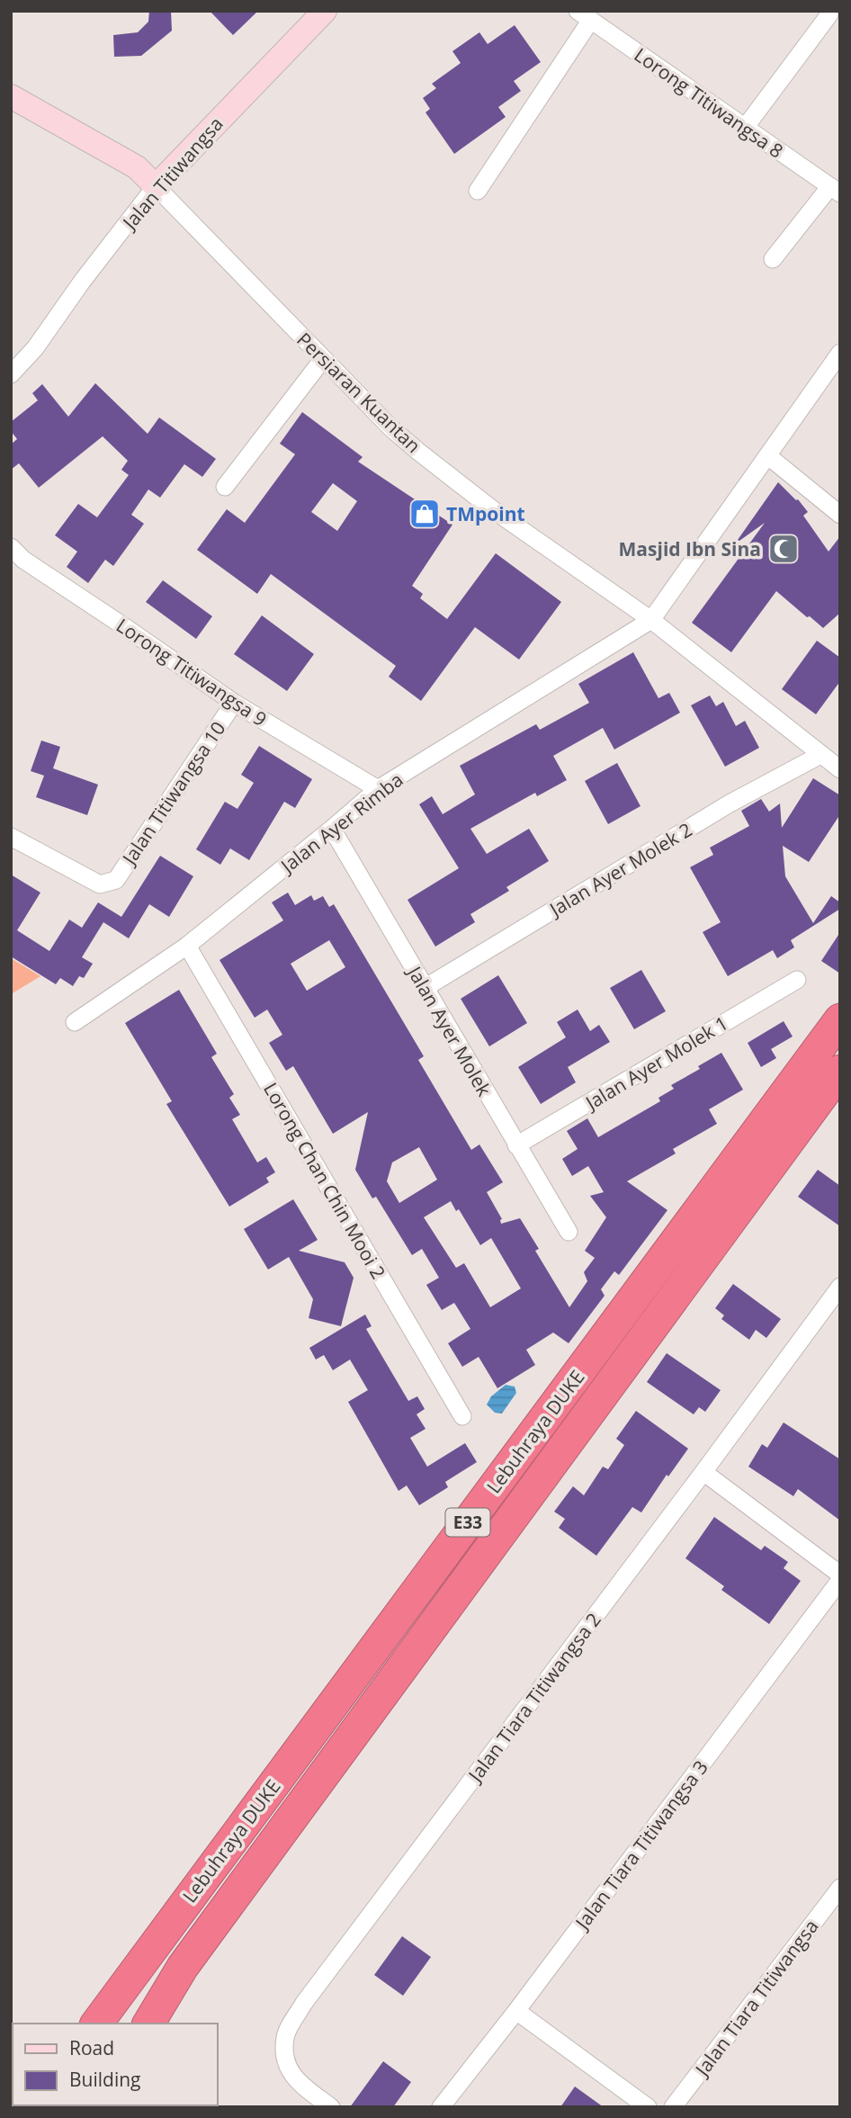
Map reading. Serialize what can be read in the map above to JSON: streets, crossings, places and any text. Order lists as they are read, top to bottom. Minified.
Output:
{"streets":{"highway":["Lebuhraya DUKE","E33"],"street":["Lorong Titiwangsa 8","Jalan Titiwangsa","Persiaran Kuantan","Lorong Titiwangsa 9","Jalan Titiwangsa 10","Jalan Ayer Rimba","Jalan Ayer Molek 2","Jalan Ayer Molek","Jalan Ayer Molek 1","Lorong Chan Chin Mooi 2","Jalan Tiara Titiwangsa 2","Jalan Tiara Titiwangsa 3","Jalan Tiara Titiwangsa"]},"crossings":[["Jalan Titiwangsa","Persiaran Kuantan"],["Persiaran Kuantan","Jalan Ayer Rimba"],["Persiaran Kuantan","Jalan Ayer Molek 2"],["Lorong Titiwangsa 9","Jalan Titiwangsa 10"],["Lorong Titiwangsa 9","Jalan Ayer Rimba"],["Jalan Ayer Rimba","Jalan Ayer Molek"],["Jalan Ayer Rimba","Lorong Chan Chin Mooi 2"],["Jalan Ayer Molek 2","Jalan Ayer Molek"],["Jalan Ayer Molek","Jalan Ayer Molek 1"]],"places":{"shop":["TMpoint"],"mosque":["Masjid Ibn Sina"]},"legend":["Road","Building"]}
